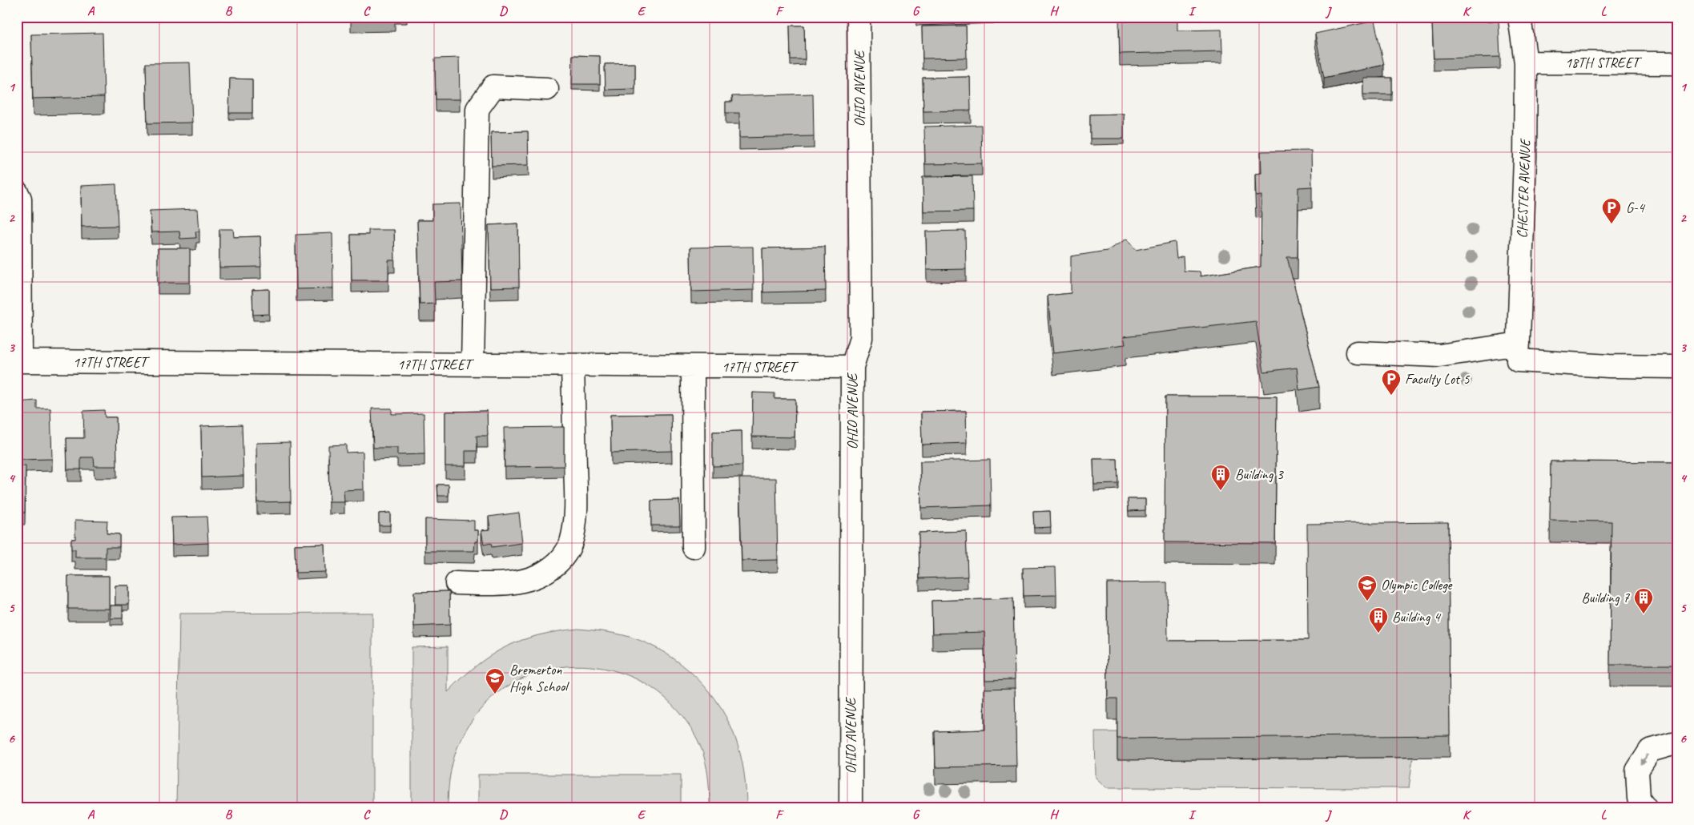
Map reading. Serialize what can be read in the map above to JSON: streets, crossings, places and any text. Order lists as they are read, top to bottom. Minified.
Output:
{"streets":{"street":["18TH STREET","OHIO AVENUE","CHESTER AVENUE","17TH STREET"]},"crossings":[["18TH STREET","CHESTER AVENUE"],["OHIO AVENUE","17TH STREET"]],"places":{"parking":["G-4","Faculty Lot 5"],"building":["Building 3","Building 7","Building 4"],"school or university":["Olympic College","Bremerton High School"]},"grid":{"columns":["A","B","C","D","E","F","G","H","I","J","K","L"],"rows":["1","2","3","4","5","6"]}}
